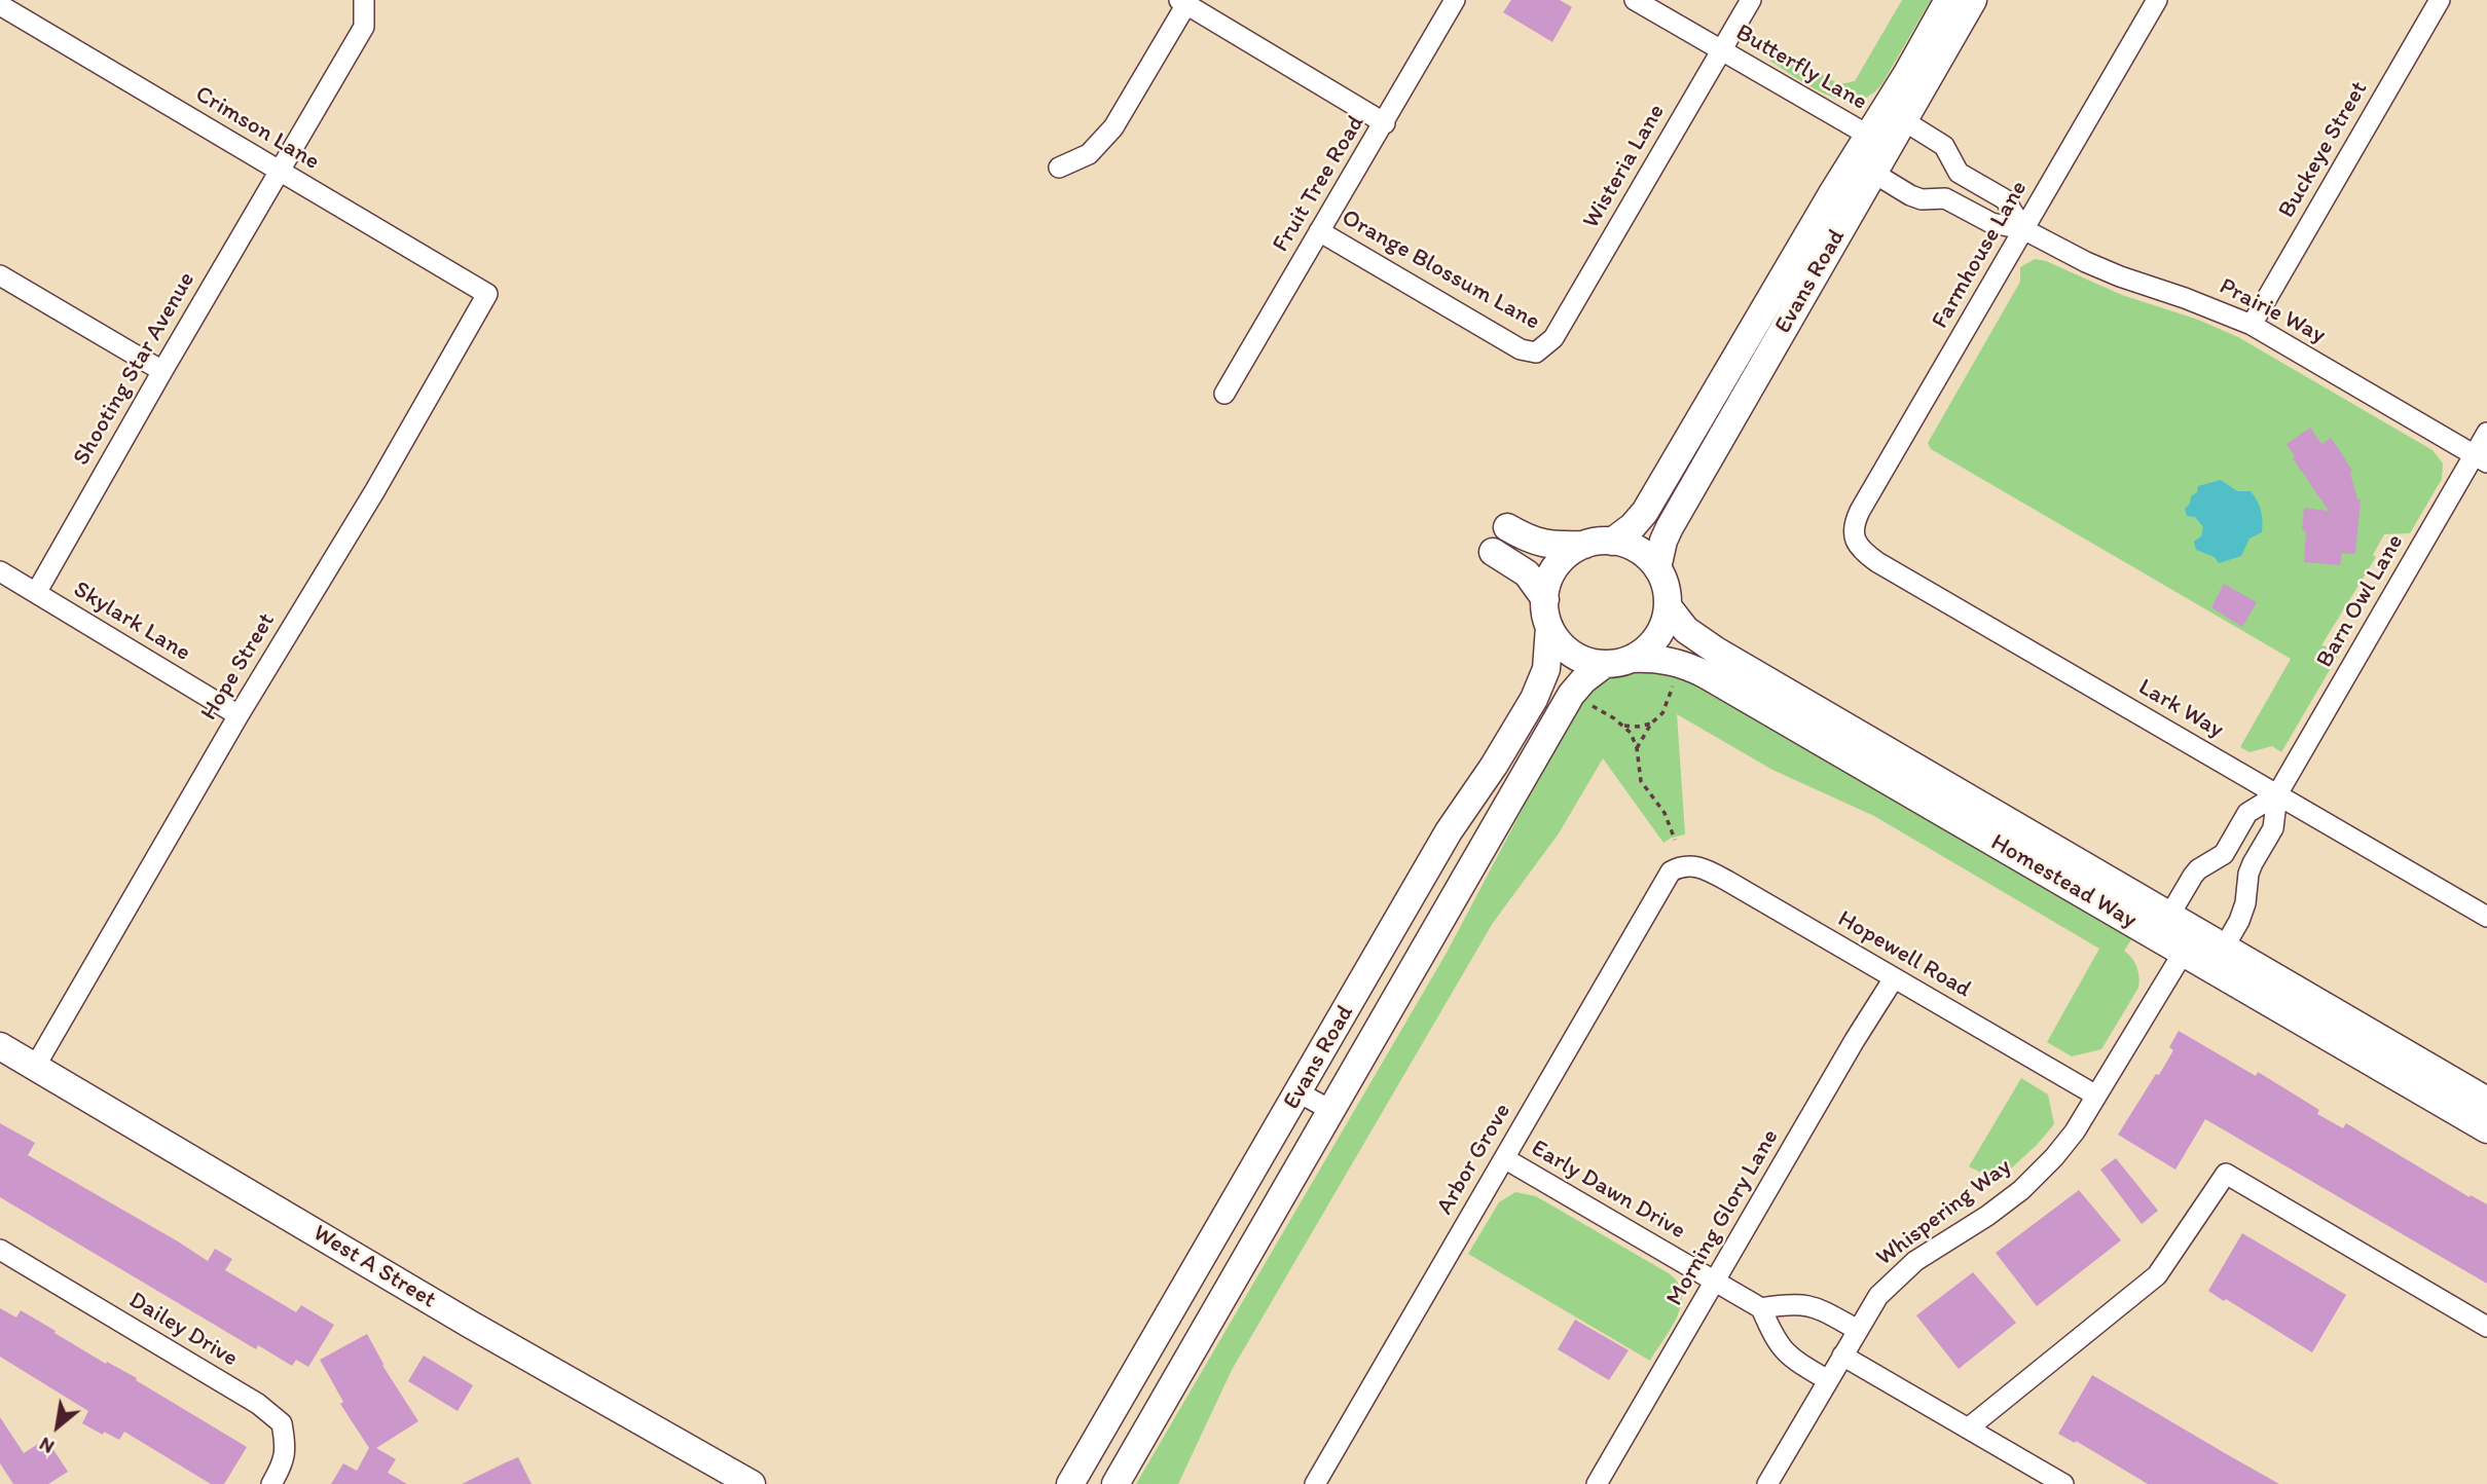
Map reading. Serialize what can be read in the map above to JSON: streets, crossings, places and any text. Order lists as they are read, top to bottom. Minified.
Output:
{"streets":{"street":["Butterfly Lane","Crimson Lane","Buckeye Street","Wisteria Lane","Fruit Tree Road","Farmhouse Lane","Orange Blossum Lane","Evans Road","Prairie Way","Shooting Star Avenue","Barn Owl Lane","Skylark Lane","Hope Street","Lark Way","Homestead Way","Hopewell Road","Arbor Grove","Early Dawn Drive","Whispering Way","Morning Glory Lane","West A Street","Dailey Drive"]},"crossings":[["Butterfly Lane","Wisteria Lane"],["Butterfly Lane","Evans Road"],["Crimson Lane","Shooting Star Avenue"],["Crimson Lane","Hope Street"],["Buckeye Street","Prairie Way"],["Wisteria Lane","Orange Blossum Lane"],["Fruit Tree Road","Orange Blossum Lane"],["Farmhouse Lane","Prairie Way"],["Farmhouse Lane","Lark Way"],["Evans Road","Prairie Way"],["Evans Road","Homestead Way"],["Prairie Way","Barn Owl Lane"],["Shooting Star Avenue","Skylark Lane"],["Barn Owl Lane","Lark Way"],["Barn Owl Lane","Homestead Way"],["Skylark Lane","Hope Street"],["Hope Street","West A Street"],["Homestead Way","Whispering Way"],["Hopewell Road","Arbor Grove"],["Hopewell Road","Whispering Way"],["Hopewell Road","Morning Glory Lane"],["Arbor Grove","Early Dawn Drive"],["Early Dawn Drive","Morning Glory Lane"]],"north":"bottom left"}
